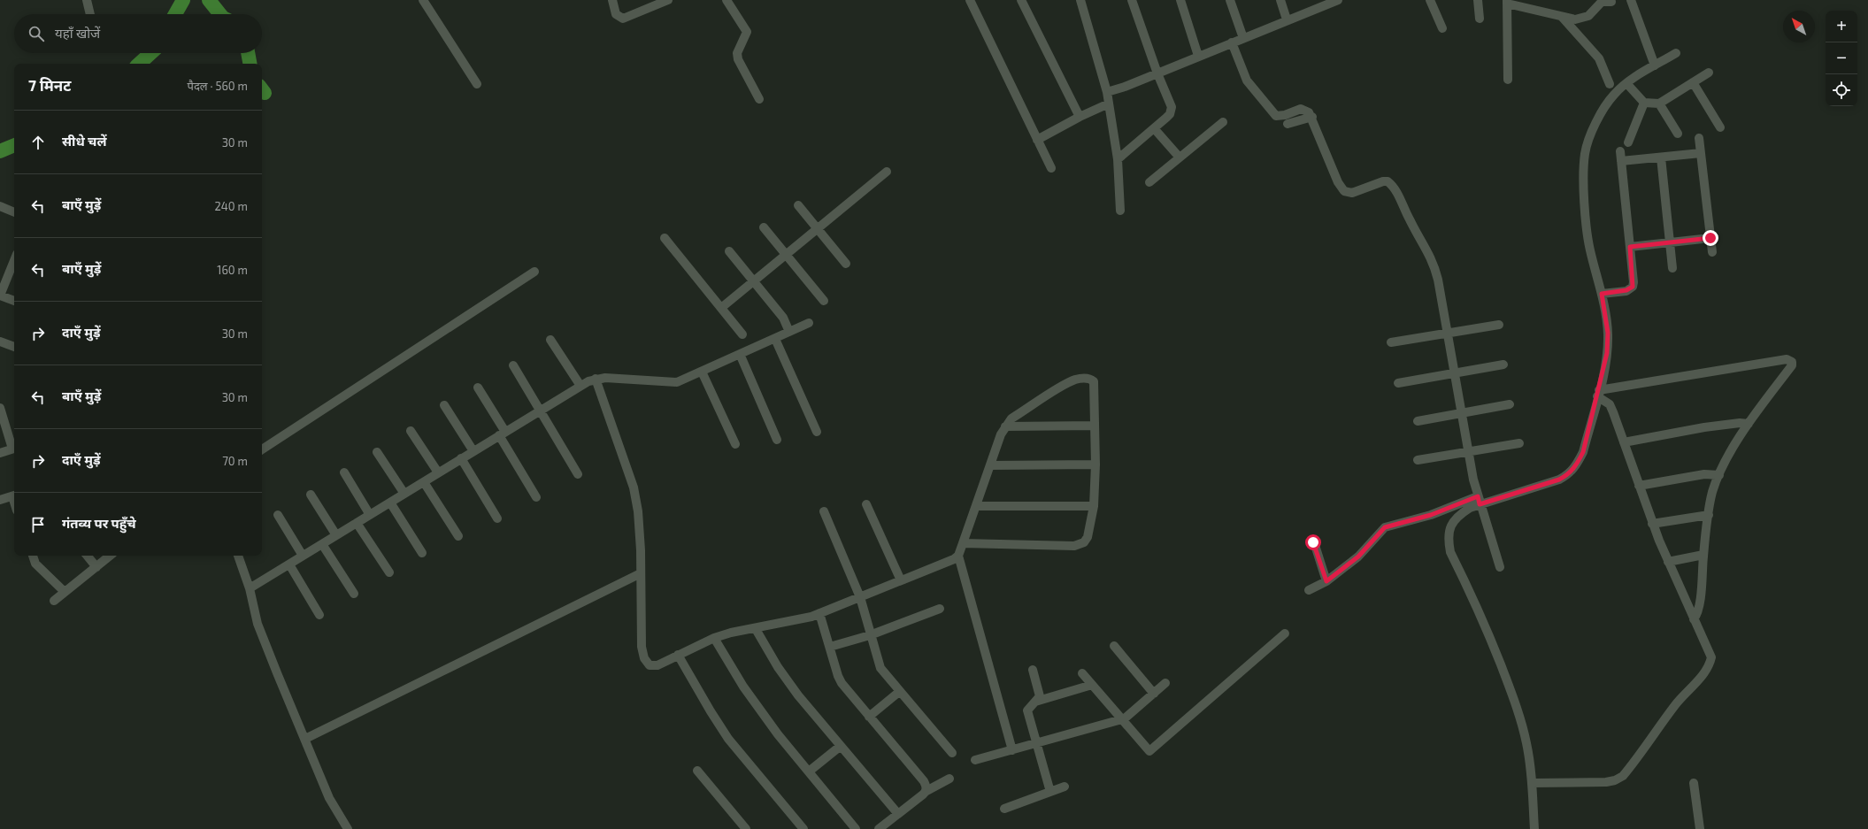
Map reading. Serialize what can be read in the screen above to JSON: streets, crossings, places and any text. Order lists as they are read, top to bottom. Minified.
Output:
{"north":"top left","page":{"map_buttons":["+","−"],"search":"यहाँ खोजें","heading":["7 मिनट","पैदल · 560 m"],"list":[["सीधे चलें","30 m"],["बाएँ मुड़ें","240 m"],["बाएँ मुड़ें","160 m"],["दाएँ मुड़ें","30 m"],["बाएँ मुड़ें","30 m"],["दाएँ मुड़ें","70 m"],"गंतव्य पर पहुँचे"]}}
